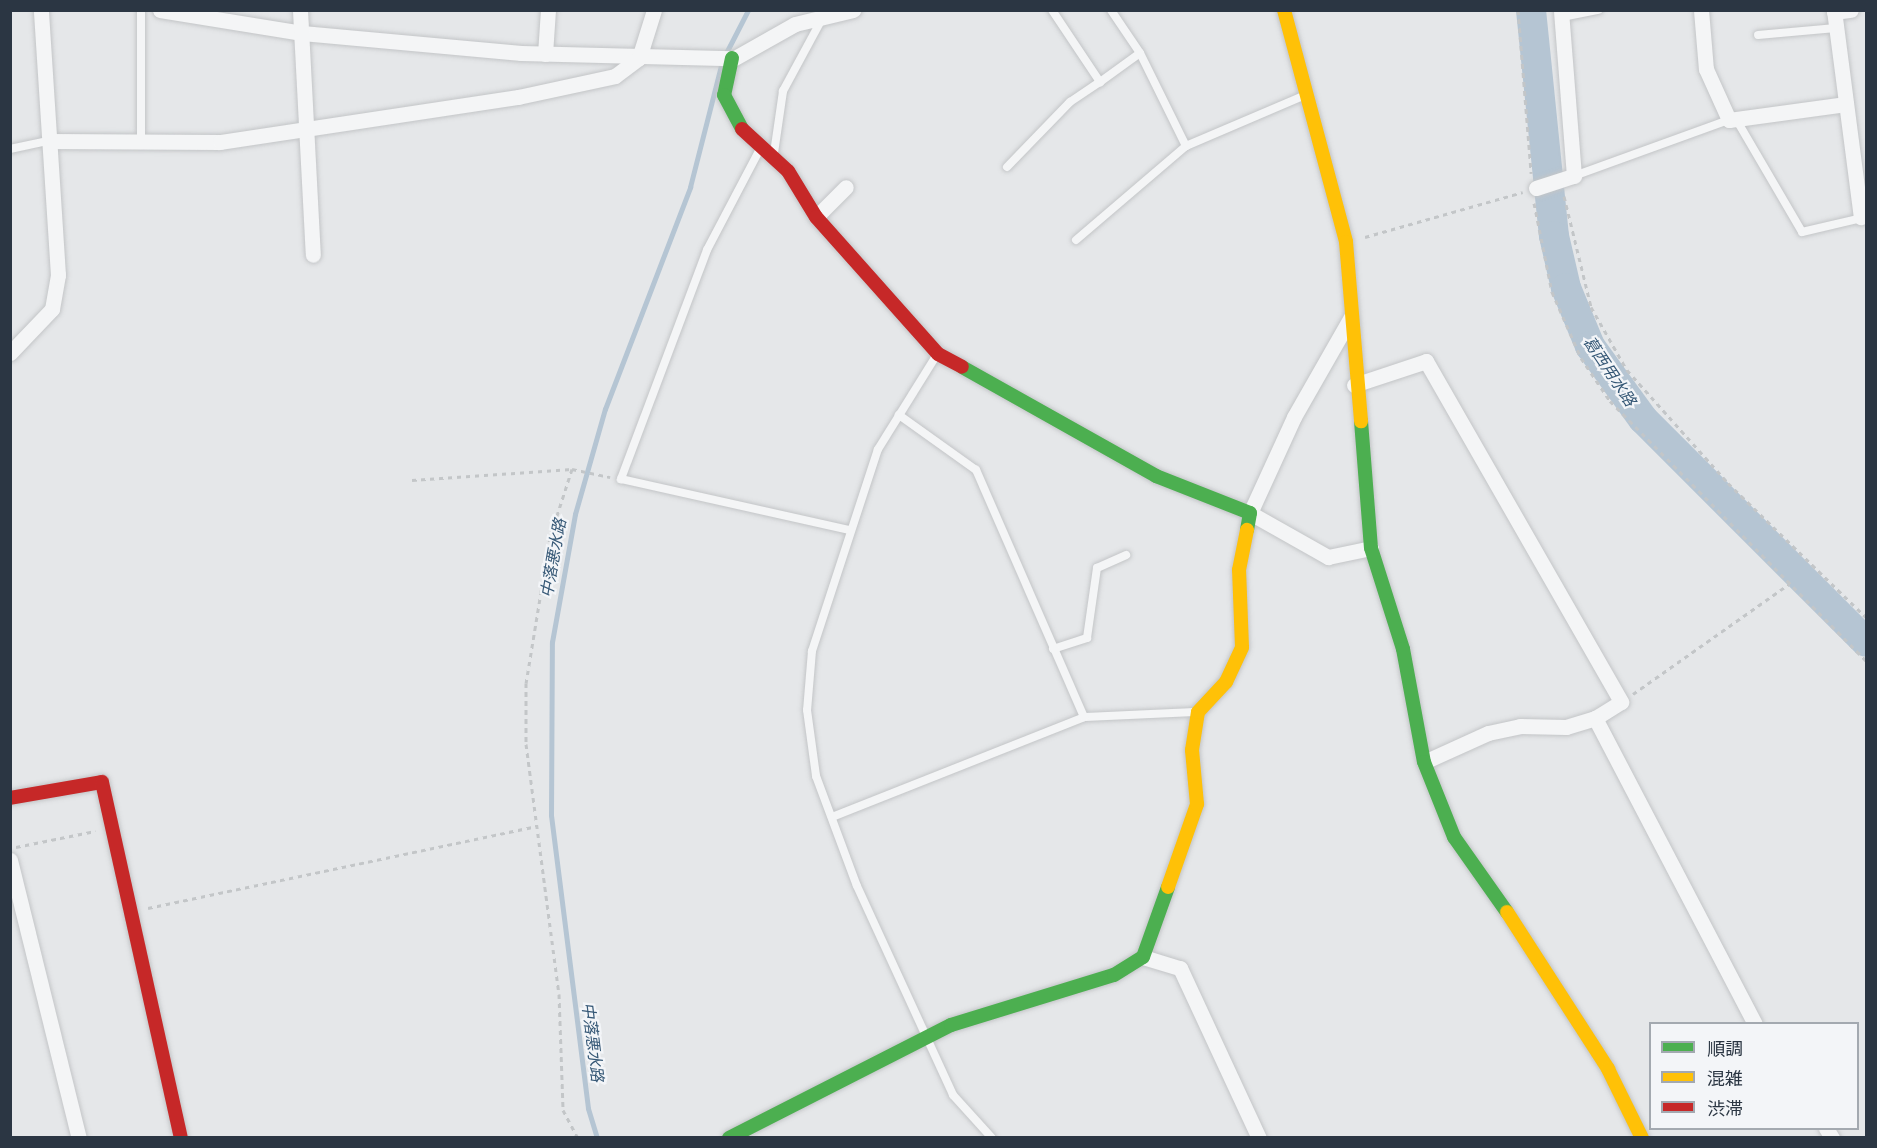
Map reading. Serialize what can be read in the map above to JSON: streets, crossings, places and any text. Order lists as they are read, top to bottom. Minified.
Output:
{"water":["葛西用水路","中落悪水路"],"legend":["順調","混雑","渋滞"]}
